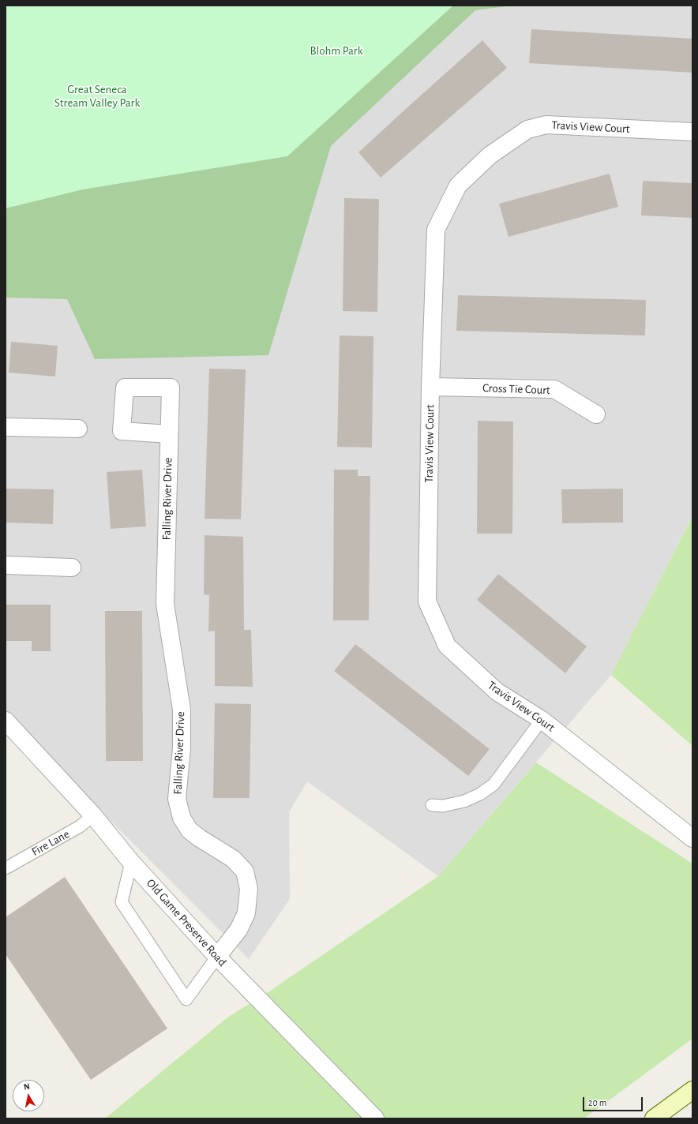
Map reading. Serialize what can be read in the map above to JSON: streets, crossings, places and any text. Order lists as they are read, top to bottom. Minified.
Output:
{"streets":{"street":["Travis View Court","Cross Tie Court","Falling River Drive","Old Game Preserve Road"],"lane":["Fire Lane"]},"crossings":[["Travis View Court","Cross Tie Court"],["Falling River Drive","Old Game Preserve Road"],["Fire Lane","Old Game Preserve Road"]],"parks":["Blohm Park","Great Seneca Stream Valley Park"],"scale_bar":"20 m","north":"top"}
